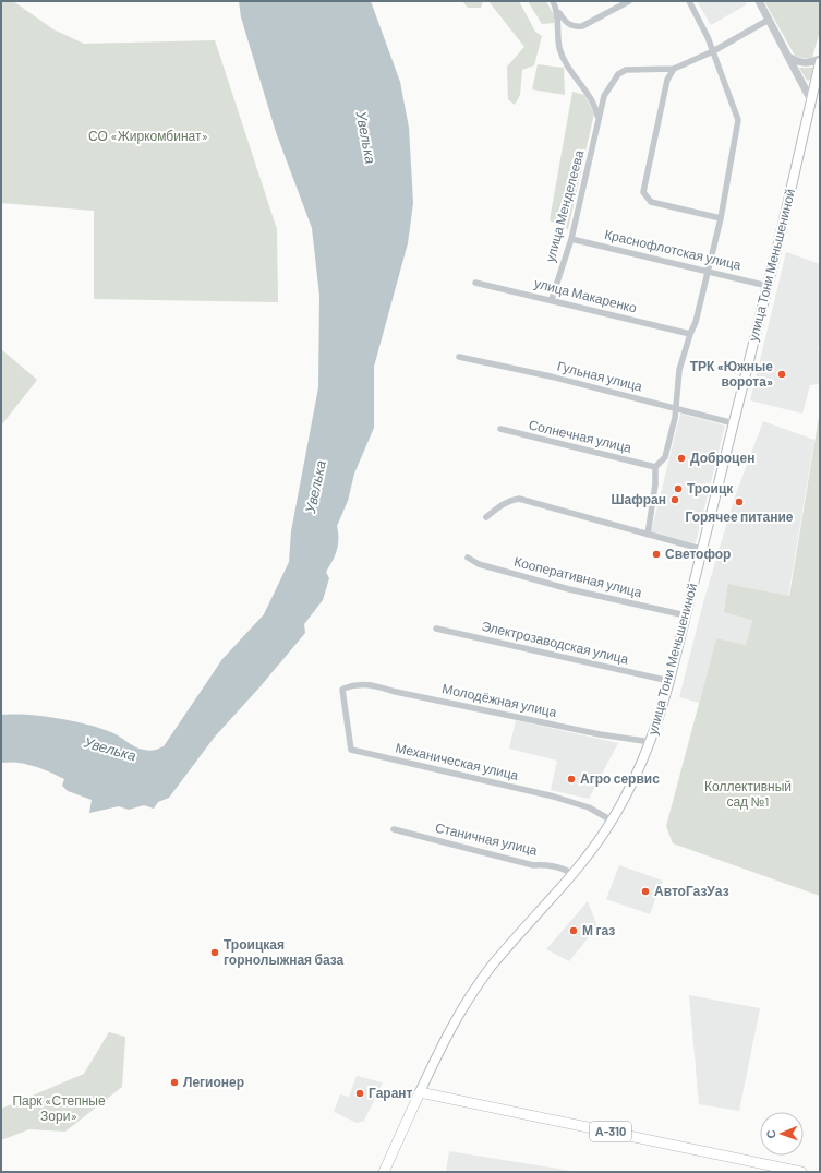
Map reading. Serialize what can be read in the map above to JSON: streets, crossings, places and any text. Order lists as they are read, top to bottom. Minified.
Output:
{"streets":{"highway":["А-310"],"main road":["улица Тони Меньшениной"],"street":["улица Менделеева","Краснофлотская улица","улица Макаренко","Гульная улица","Солнечная улица","Кооперативная улица","Электрозаводская улица","Молодёжная улица","Механическая улица","Станичная улица"]},"crossings":[["улица Менделеева","Краснофлотская улица"],["улица Менделеева","улица Макаренко"],["Краснофлотская улица","улица Тони Меньшениной"],["улица Тони Меньшениной","Гульная улица"],["улица Тони Меньшениной","Кооперативная улица"],["улица Тони Меньшениной","Электрозаводская улица"],["улица Тони Меньшениной","Молодёжная улица"],["улица Тони Меньшениной","Механическая улица"],["улица Тони Меньшениной","Станичная улица"],["улица Тони Меньшениной","А-310"],["Молодёжная улица","Механическая улица"]],"water":["Увелька"],"parks":["СО «Жиркомбинат»","Коллективный сад №1","Парк «Степные Зори»"],"places":["ТРК «Южные ворота»","Доброцен","Троицк","Шафран","Горячее питание","Светофор","Агро сервис","АвтоГазУаз","М газ","Троицкая горнолыжная база","Легионер","Гарант"],"north":"left"}
